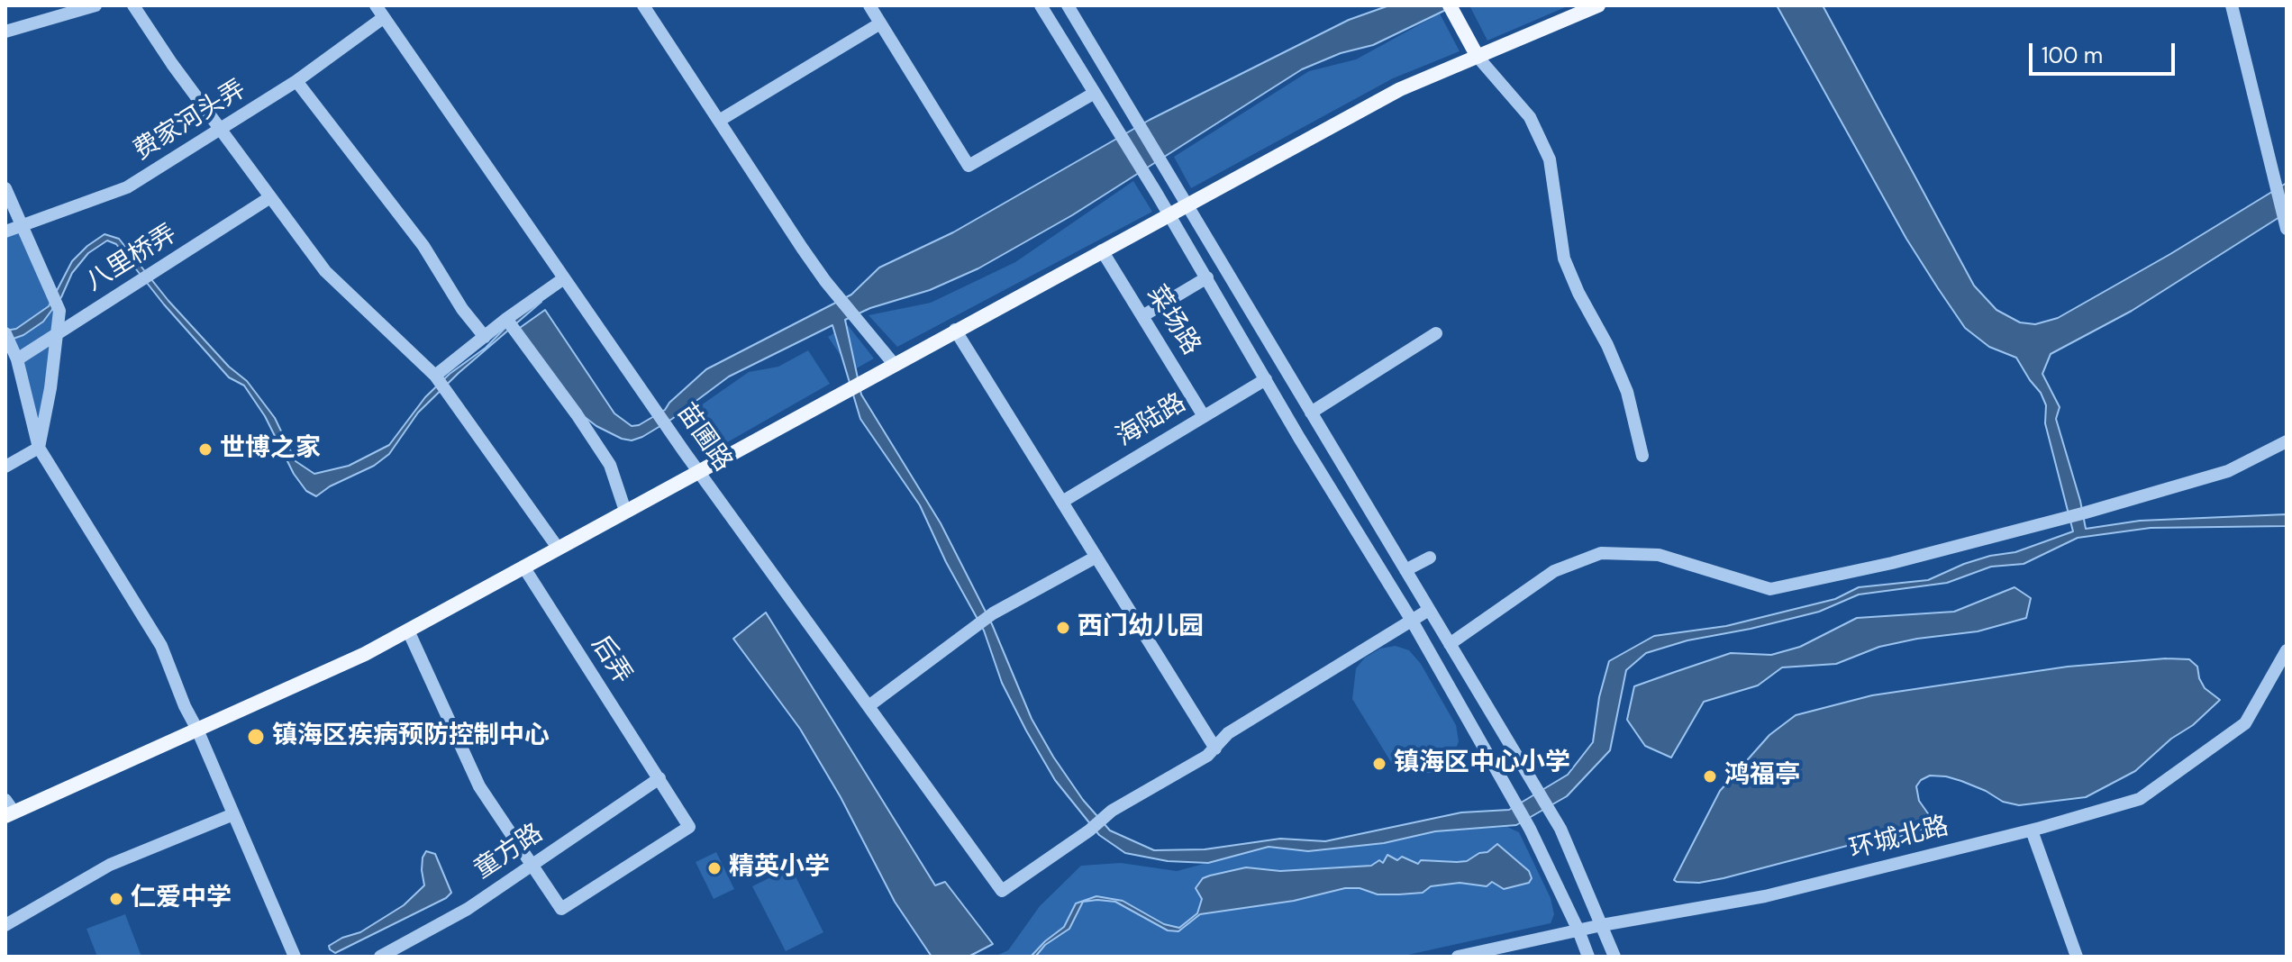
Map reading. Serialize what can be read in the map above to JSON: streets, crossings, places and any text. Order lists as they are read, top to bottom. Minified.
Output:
{"streets":{"street":["费家河头弄","八里桥弄","菜场路","海陆路","苗圃路","后弄","环城北路","童方路"]},"crossings":[["费家河头弄","苗圃路"],["菜场路","海陆路"],["后弄","童方路"]],"places":["世博之家","西门幼儿园","镇海区疾病预防控制中心","镇海区中心小学","鸿福亭","精英小学","仁爱中学"],"scale_bar":"100 m"}
